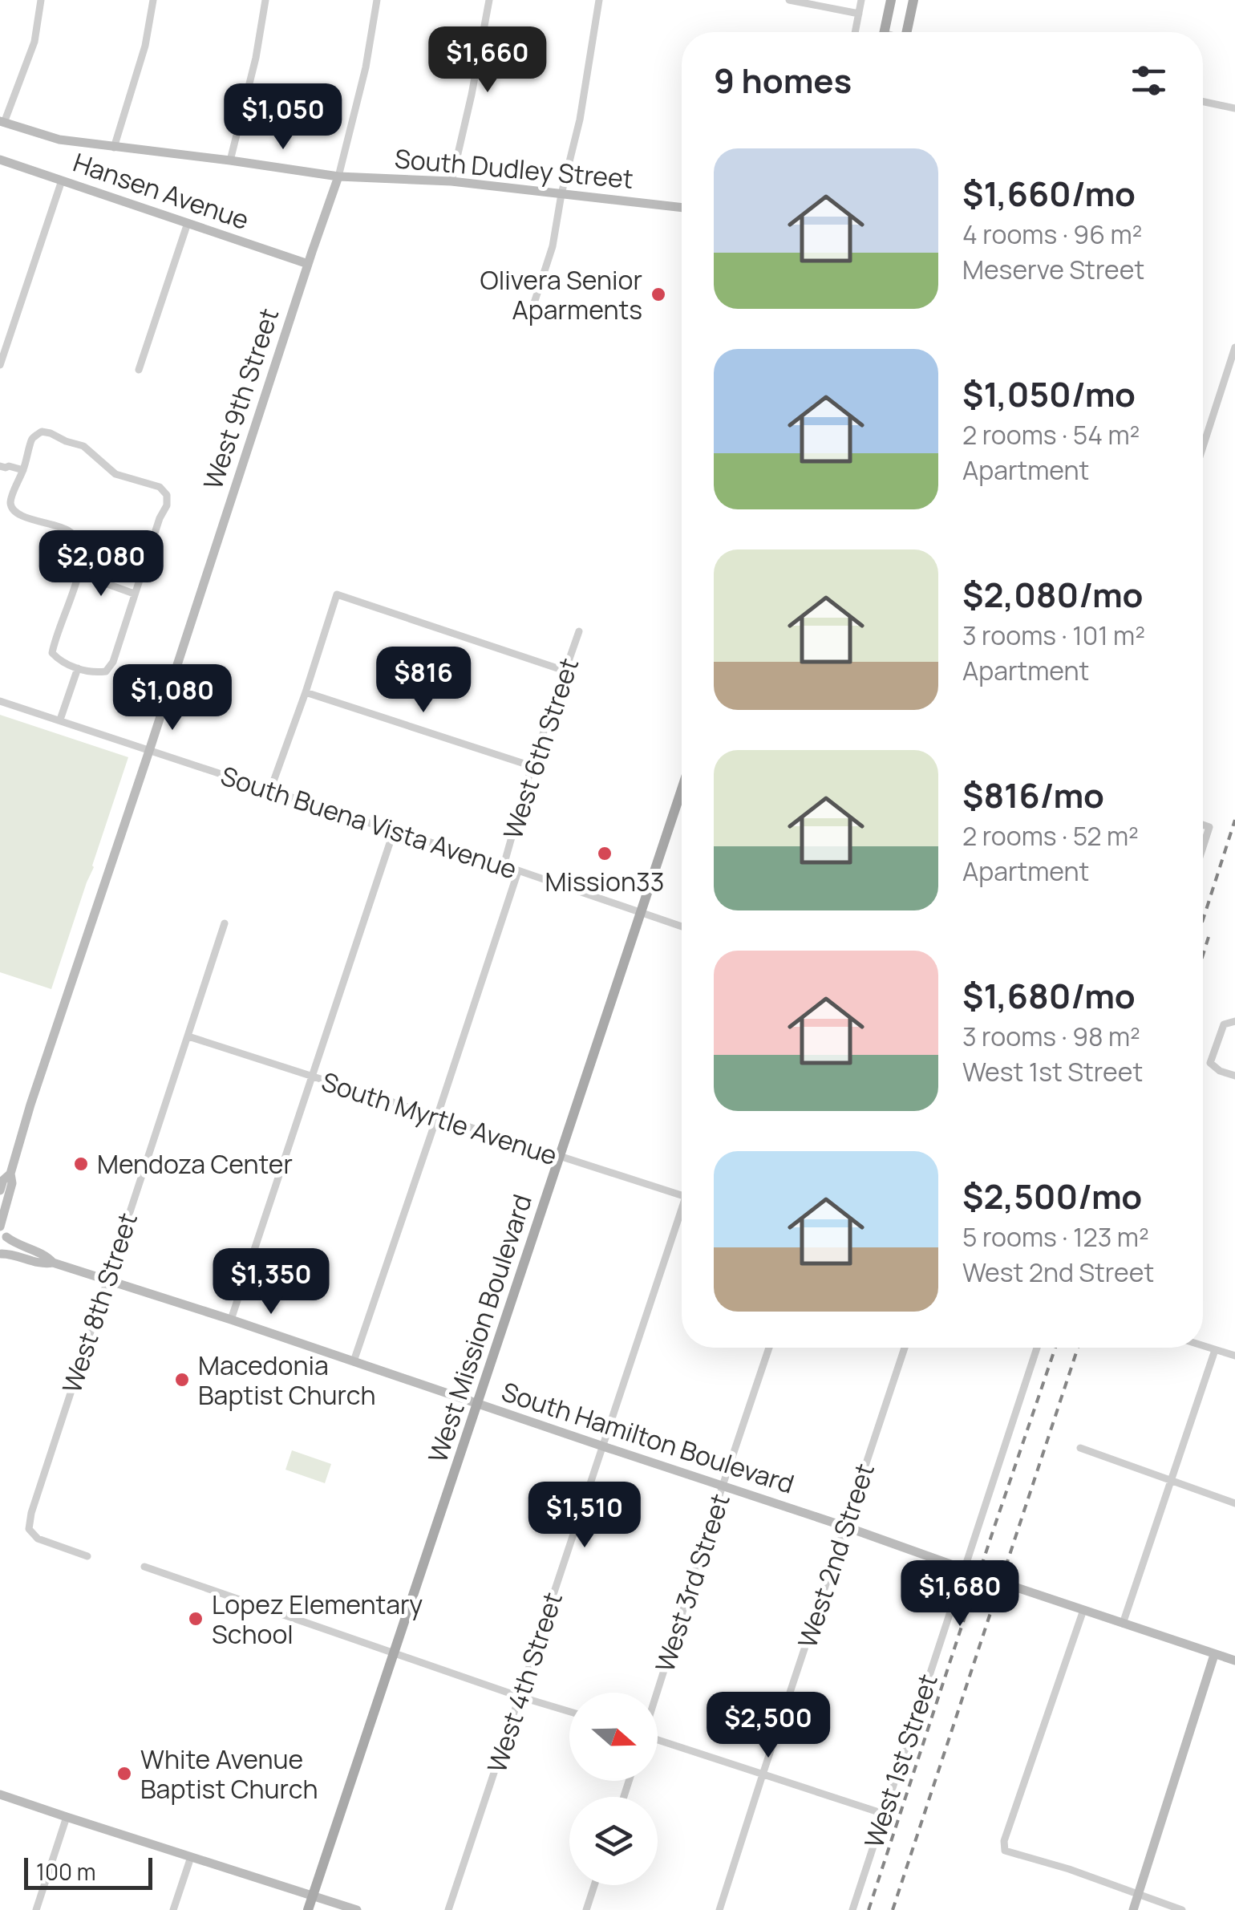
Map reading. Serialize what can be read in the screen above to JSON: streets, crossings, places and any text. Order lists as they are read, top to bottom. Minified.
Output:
{"streets":{"main road":["West Mission Boulevard"],"street":["South Dudley Street","Hansen Avenue","West 9th Street","West 6th Street","South Buena Vista Avenue","South Myrtle Avenue","West 8th Street","South Hamilton Boulevard","West 2nd Street","West 3rd Street","West 4th Street","West 1st Street"]},"crossings":[["South Dudley Street","West 9th Street"],["Hansen Avenue","West 9th Street"],["West 9th Street","South Buena Vista Avenue"],["West 6th Street","South Buena Vista Avenue"],["West 6th Street","South Myrtle Avenue"],["West 6th Street","South Hamilton Boulevard"],["South Buena Vista Avenue","West Mission Boulevard"],["South Myrtle Avenue","West 8th Street"],["South Myrtle Avenue","West Mission Boulevard"],["West 8th Street","South Hamilton Boulevard"],["West Mission Boulevard","South Hamilton Boulevard"],["South Hamilton Boulevard","West 2nd Street"],["South Hamilton Boulevard","West 3rd Street"],["South Hamilton Boulevard","West 4th Street"],["South Hamilton Boulevard","West 1st Street"]],"places":["Olivera Senior Aparments","Mission33","Mendoza Center","Macedonia Baptist Church","Lopez Elementary School","White Avenue Baptist Church"],"scale_bar":"100 m","north":"right","page":{"price":["$1,660","$1,050","$2,080","$816","$1,080","$1,350","$1,510","$1,680","$2,500"],"heading":"9 homes","list":[{"name":"$1,660/mo","note":"4 rooms · 96 m² · Meserve Street"},{"name":"$1,050/mo","note":"2 rooms · 54 m² · Apartment"},{"name":"$2,080/mo","note":"3 rooms · 101 m² · Apartment"},{"name":"$816/mo","note":"2 rooms · 52 m² · Apartment"},{"name":"$1,680/mo","note":"3 rooms · 98 m² · West 1st Street"},{"name":"$2,500/mo","note":"5 rooms · 123 m² · West 2nd Street"}],"scale":"100 m"}}
